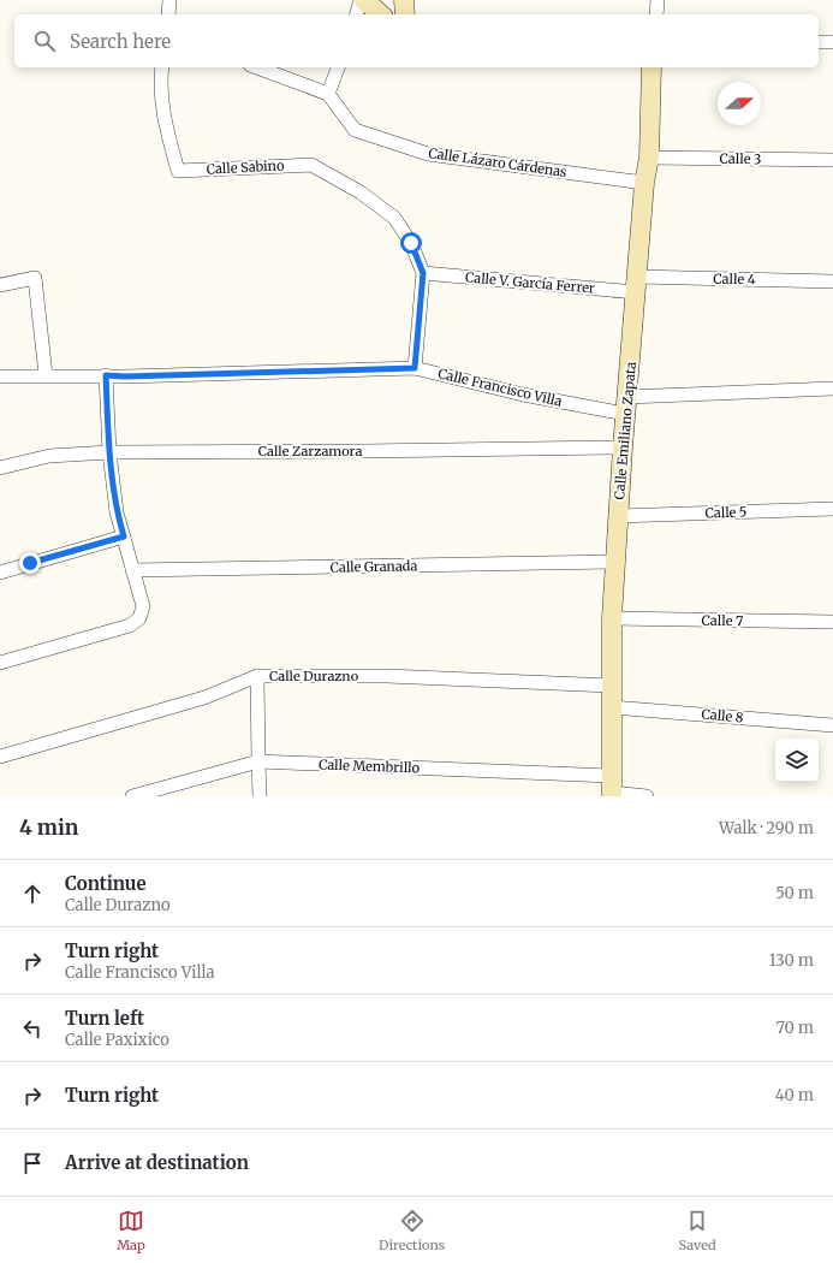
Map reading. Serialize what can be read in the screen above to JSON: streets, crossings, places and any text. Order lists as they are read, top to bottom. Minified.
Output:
{"streets":{"main road":["Calle Emiliano Zapata"],"street":["Calle 3","Calle Lázaro Cárdenas","Calle Sabino","Calle 4","Calle V. García Ferrer","Calle Francisco Villa","Calle Zarzamora","Calle 5","Calle Granada","Calle 7","Calle Durazno","Calle 8","Calle Membrillo"]},"crossings":[["Calle 3","Calle Emiliano Zapata"],["Calle Lázaro Cárdenas","Calle Emiliano Zapata"],["Calle Sabino","Calle V. García Ferrer"],["Calle 4","Calle V. García Ferrer"],["Calle 4","Calle Emiliano Zapata"],["Calle V. García Ferrer","Calle Emiliano Zapata"],["Calle Francisco Villa","Calle Emiliano Zapata"],["Calle Emiliano Zapata","Calle Zarzamora"],["Calle Emiliano Zapata","Calle 5"],["Calle Emiliano Zapata","Calle Granada"],["Calle Emiliano Zapata","Calle 7"],["Calle Emiliano Zapata","Calle Durazno"],["Calle Emiliano Zapata","Calle 8"],["Calle Emiliano Zapata","Calle Membrillo"]],"north":"right","page":{"search":"Search here","heading":["4 min","Walk · 290 m"],"list":[["Continue","Calle Durazno","50 m"],["Turn right","Calle Francisco Villa","130 m"],["Turn left","Calle Paxixico","70 m"],["Turn right","40 m"],"Arrive at destination"],"nav":["Map","Directions","Saved"]}}
